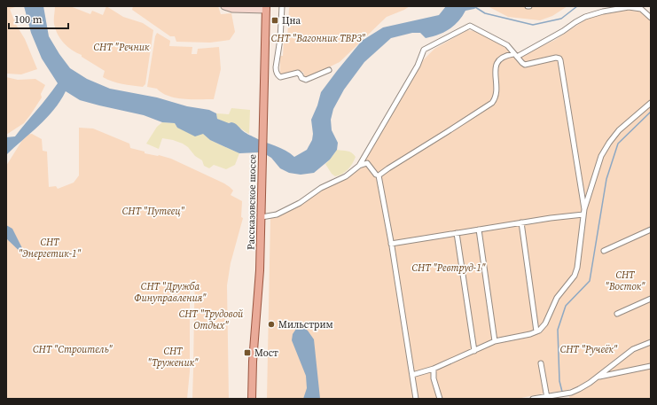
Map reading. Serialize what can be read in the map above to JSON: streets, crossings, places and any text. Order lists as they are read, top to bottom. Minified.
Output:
{"streets":{"main road":["Рассказовское шоссе"]},"parks":["СНТ \"Вагонник ТВРЗ\"","СНТ \"Речник","СНТ \"Путеец\"","СНТ \"Энергетик-1\"","СНТ \"Ревтруд-1\"","СНТ \"Восток\"","СНТ \"Дружба Финуправления\"","СНТ \"Трудовой Отдых\"","СНТ \"Строитель\"","СНТ \"Ручеёк\"","СНТ \"Труженик\""],"places":{"transit":["Цна","Мост"],"other":["Мильстрим"]},"scale_bar":"100 m"}
